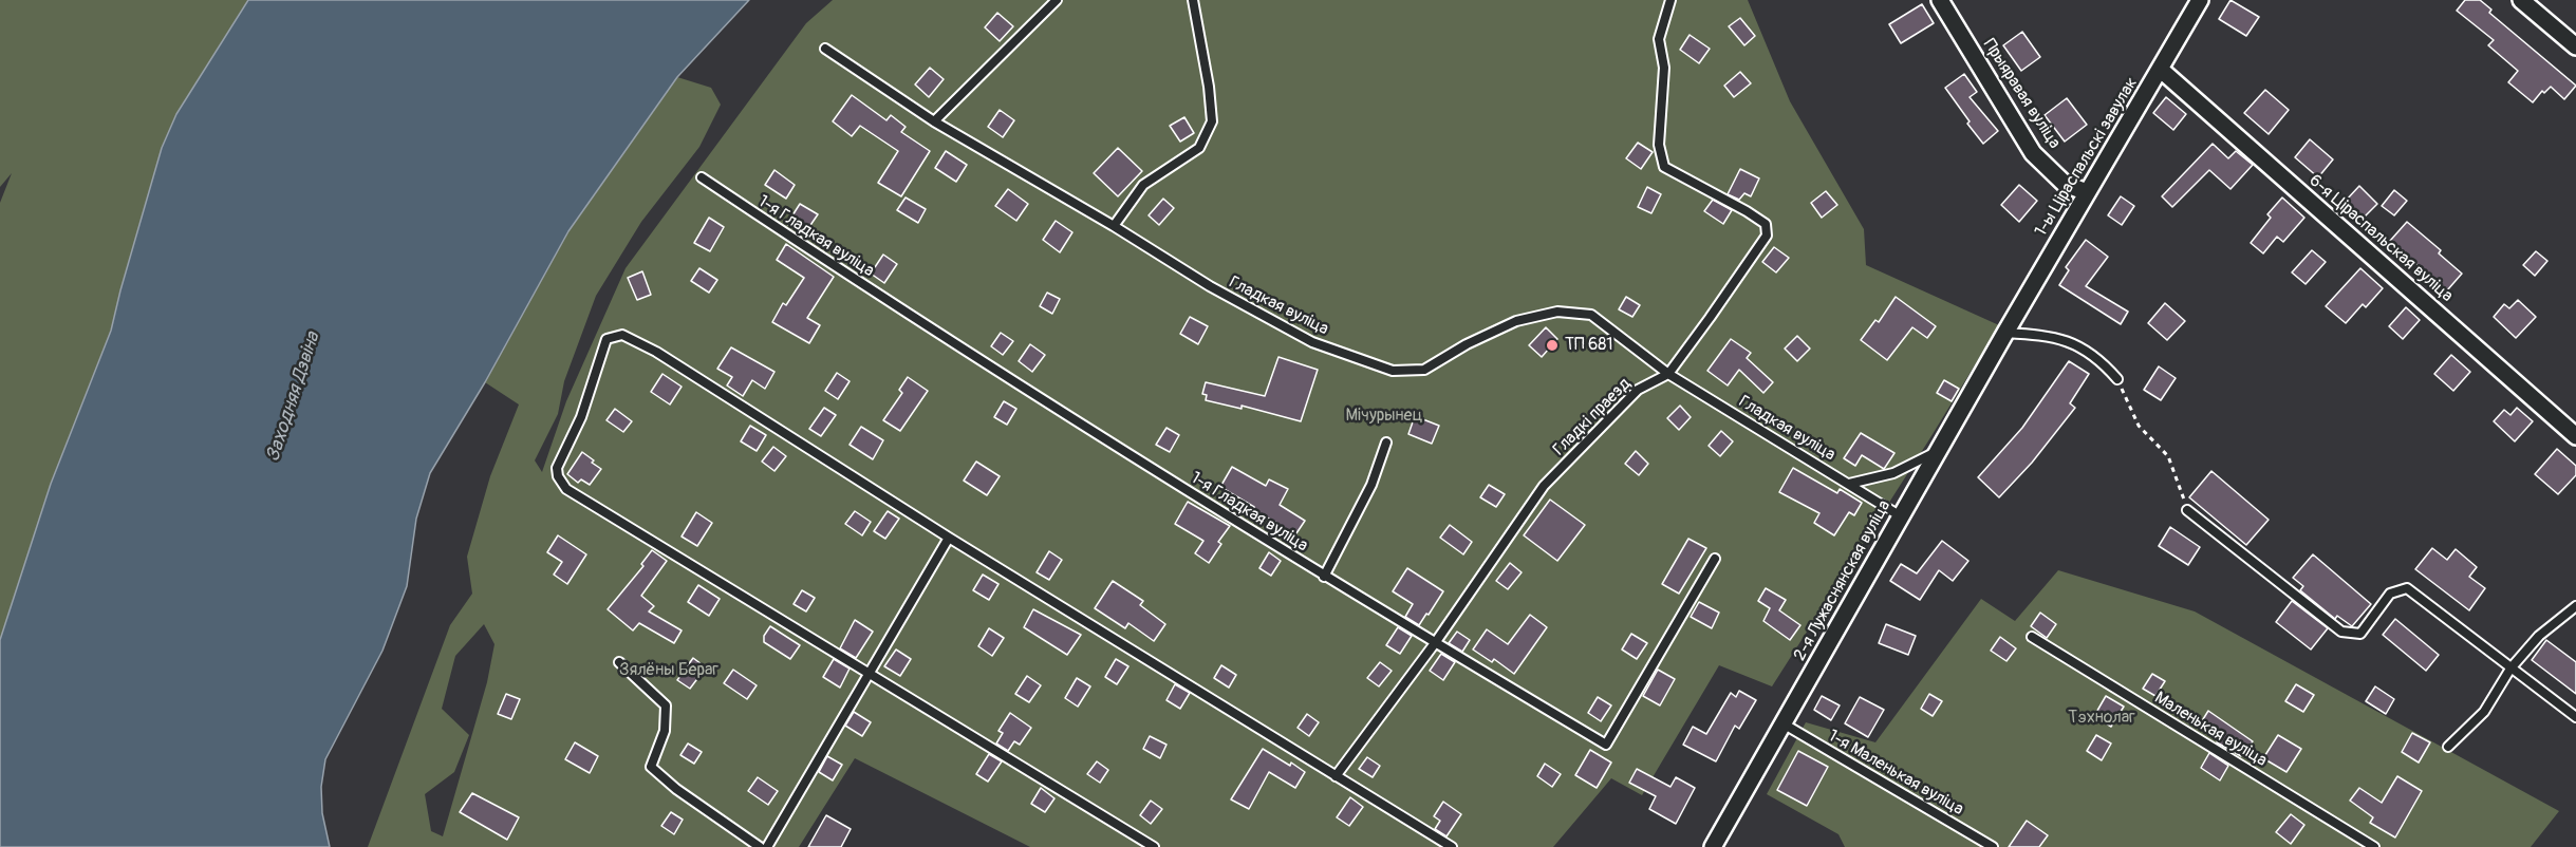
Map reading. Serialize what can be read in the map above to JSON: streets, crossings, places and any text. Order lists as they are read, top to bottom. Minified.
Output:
{"streets":{"street":["Прыяравая вуліца","1-ы Ціраспальскі завулак","6-я Ціраспальская вуліца","2-я Лужаснянская вуліца"],"lane":["1-я Гладкая вуліца","Гладкая вуліца","Гладкі праезд","Маленькая вуліца","1-я Маленькая вуліца"]},"crossings":[["Прыяравая вуліца","1-ы Ціраспальскі завулак"],["1-ы Ціраспальскі завулак","6-я Ціраспальская вуліца"],["1-ы Ціраспальскі завулак","2-я Лужаснянская вуліца"],["1-я Гладкая вуліца","Гладкі праезд"],["Гладкая вуліца","Гладкі праезд"],["Гладкая вуліца","2-я Лужаснянская вуліца"],["2-я Лужаснянская вуліца","1-я Маленькая вуліца"]],"water":["Заходняя Дзвіна"],"parks":["Мічурынец","Зялёны Бераг","Тэхнолаг"],"places":["ТП 681"]}
